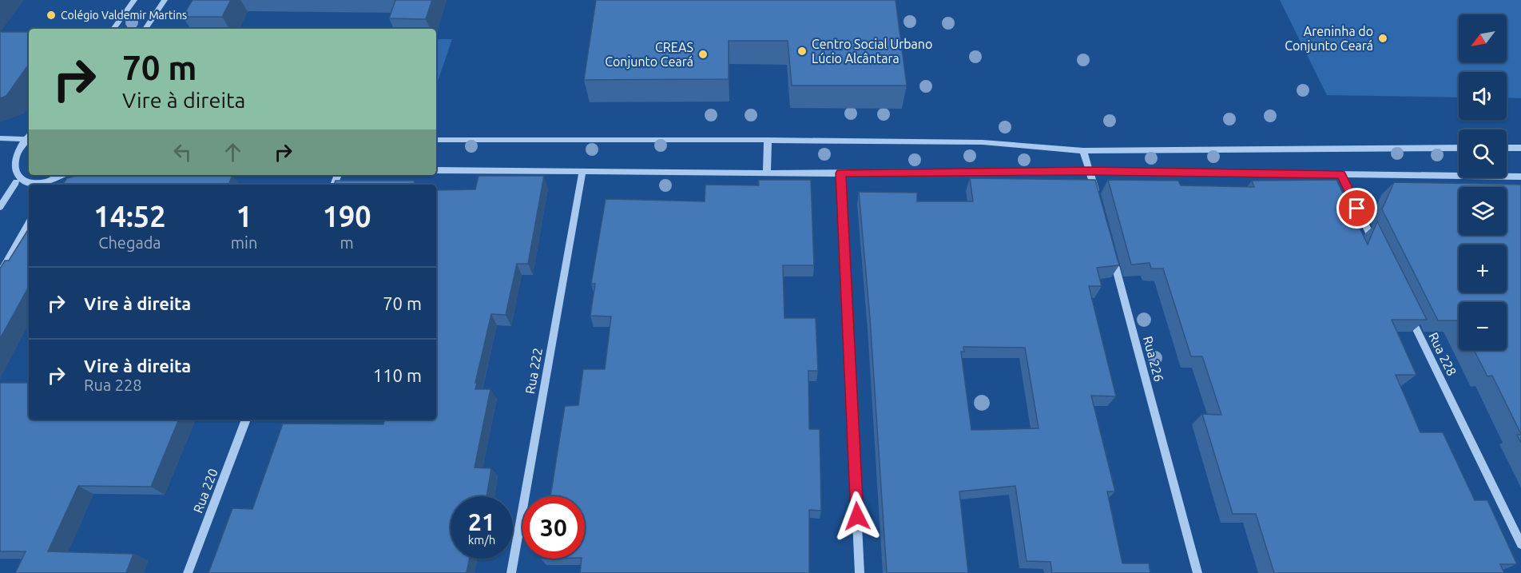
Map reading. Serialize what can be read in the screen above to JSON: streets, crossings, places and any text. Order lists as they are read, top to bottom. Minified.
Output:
{"streets":{"street":["Rua 228","Rua 226","Rua 222","Rua 220"]},"places":["Colégio Valdemir Martins","Areninha do Conjunto Ceará","Centro Social Urbano Lúcio Alcântara","CREAS Conjunto Ceará"],"north":"bottom left","page":{"map_buttons":["+","−"],"turn":["70 m","Vire à direita"],"eta":["14:52","Chegada","1","min","190","m"],"list":[{"name":"Vire à direita","value":"70 m"},{"name":"Vire à direita","note":"Rua 228","value":"110 m"}],"speed":"21 km/h","limit":"30"}}
